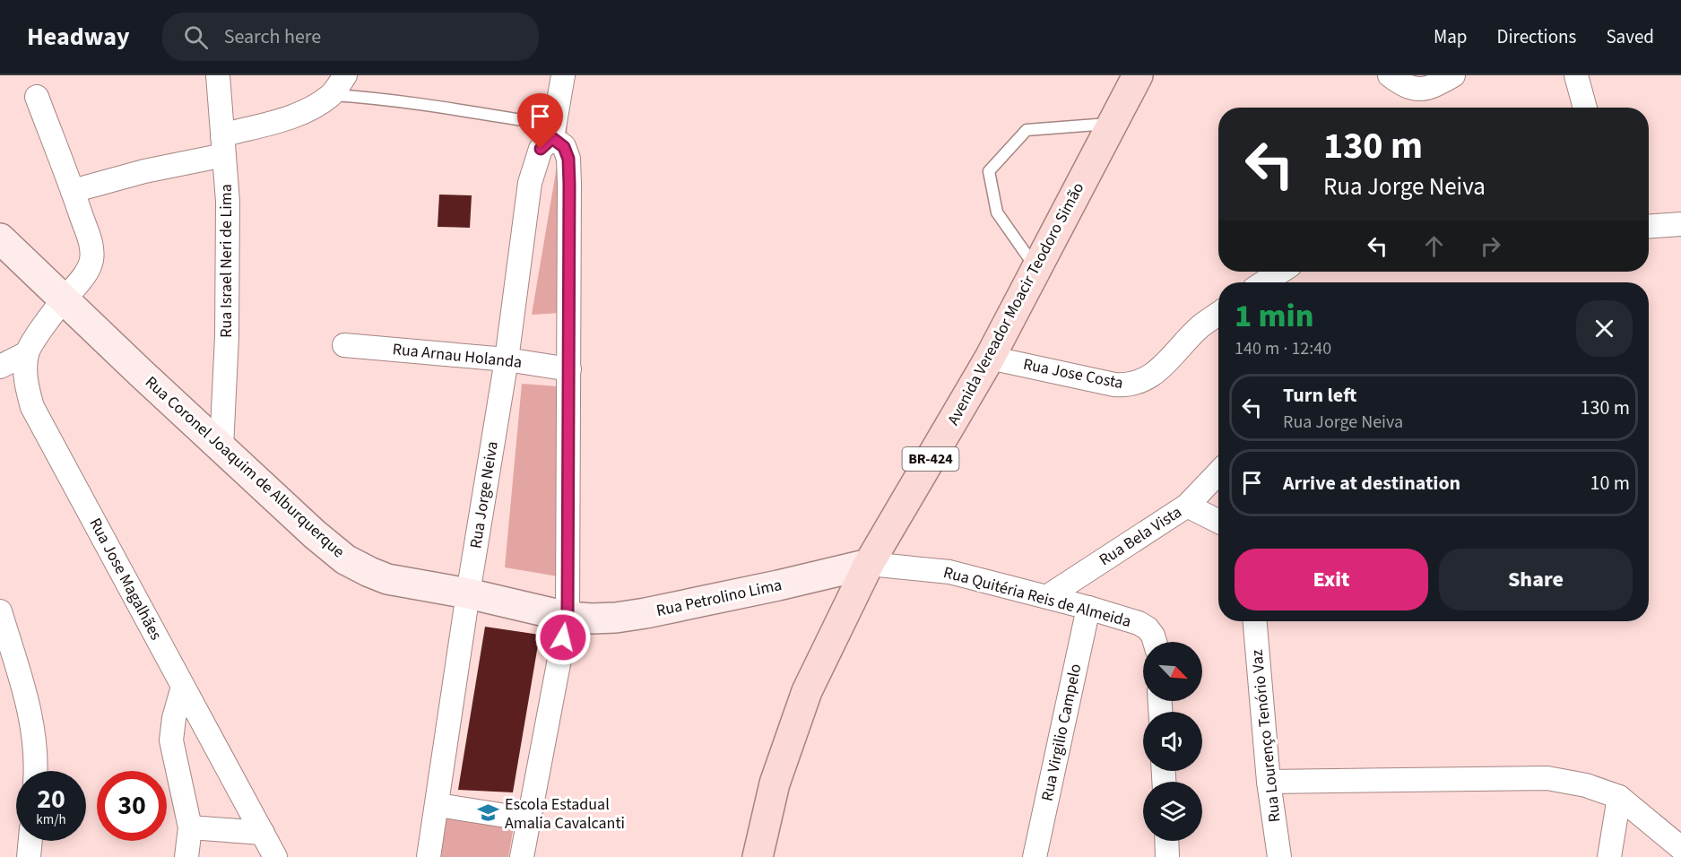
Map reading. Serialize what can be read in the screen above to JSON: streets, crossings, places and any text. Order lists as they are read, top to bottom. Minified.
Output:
{"streets":{"main road":["Avenida Vereador Moacir Teodoro Simão","BR-424"],"street":["Rua Israel Neri de Lima","Rua Arnau Holanda","Rua Jose Costa","Rua Coronel Joaquim de Alburquerque","Rua Jorge Neiva","Rua Bela Vista","Rua Jose Magalhães","Rua Quitéria Reis de Almeida","Rua Petrolino Lima","Rua Virgilio Campelo","Rua Lourenço Tenório Vaz"]},"crossings":[["Rua Israel Neri de Lima","Rua Coronel Joaquim de Alburquerque"],["Avenida Vereador Moacir Teodoro Simão","Rua Jose Costa"],["Avenida Vereador Moacir Teodoro Simão","Rua Quitéria Reis de Almeida"],["Avenida Vereador Moacir Teodoro Simão","Rua Petrolino Lima"],["Rua Arnau Holanda","Rua Jorge Neiva"],["Rua Coronel Joaquim de Alburquerque","Rua Jorge Neiva"],["Rua Coronel Joaquim de Alburquerque","Rua Petrolino Lima"],["Rua Bela Vista","Rua Quitéria Reis de Almeida"],["Rua Quitéria Reis de Almeida","Rua Petrolino Lima"],["Rua Quitéria Reis de Almeida","Rua Virgilio Campelo"]],"places":{"school or university":["Escola Estadual Amalia Cavalcanti"]},"north":"bottom right","page":{"header":"Headway","search":"Search here","nav":["Map","Directions","Saved"],"turn":["130 m","Rua Jorge Neiva"],"heading":["1 min","140 m · 12:40"],"list":[{"name":"Turn left","note":"Rua Jorge Neiva","value":"130 m"},{"name":"Arrive at destination","value":"10 m"}],"buttons":["Exit","Share"],"speed":"20 km/h","limit":"30"}}
